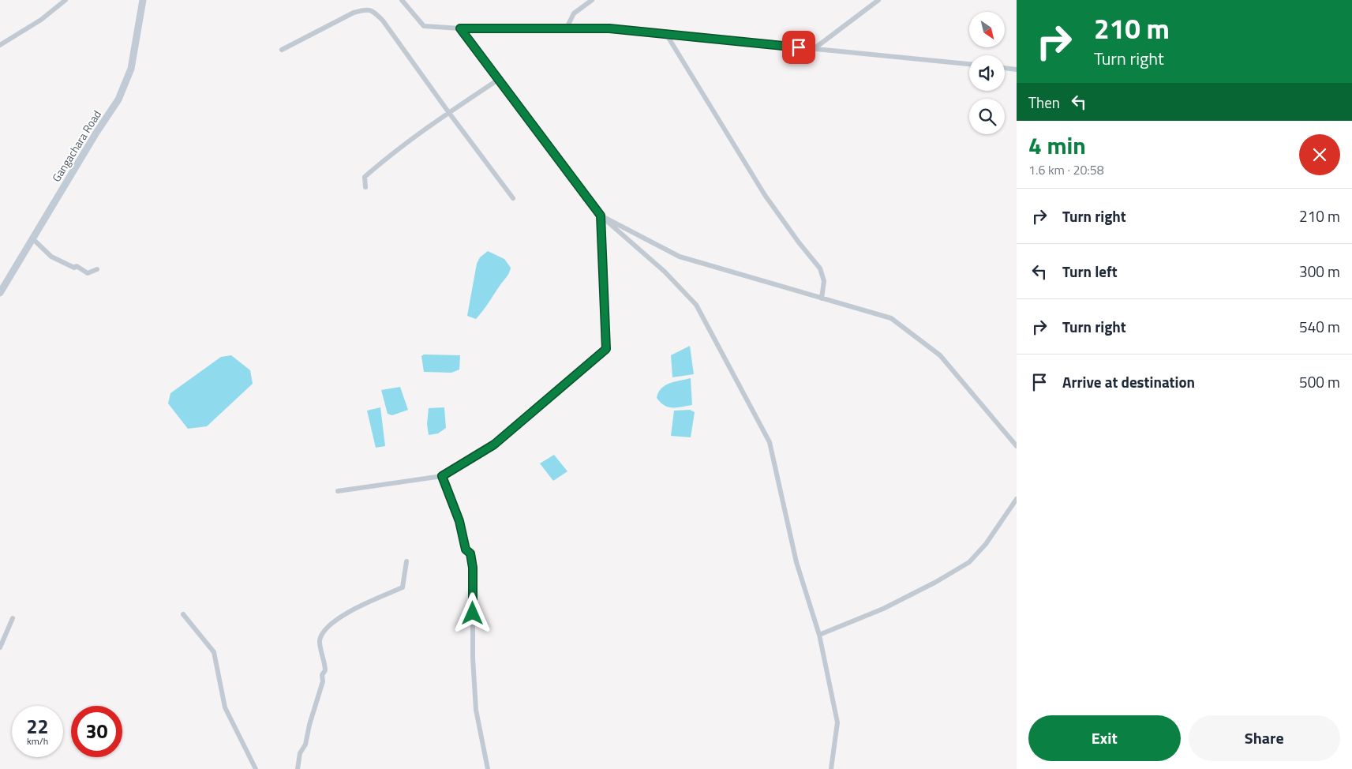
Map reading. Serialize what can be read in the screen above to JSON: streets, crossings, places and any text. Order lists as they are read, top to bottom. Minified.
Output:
{"streets":{"main road":["Gangachara Road"]},"north":"bottom right","page":{"turn":["210 m","Turn right"],"then":"Then","heading":["4 min","1.6 km · 20:58"],"list":[{"name":"Turn right","value":"210 m"},{"name":"Turn left","value":"300 m"},{"name":"Turn right","value":"540 m"},{"name":"Arrive at destination","value":"500 m"}],"speed":"22 km/h","limit":"30","buttons":["Exit","Share"]}}
